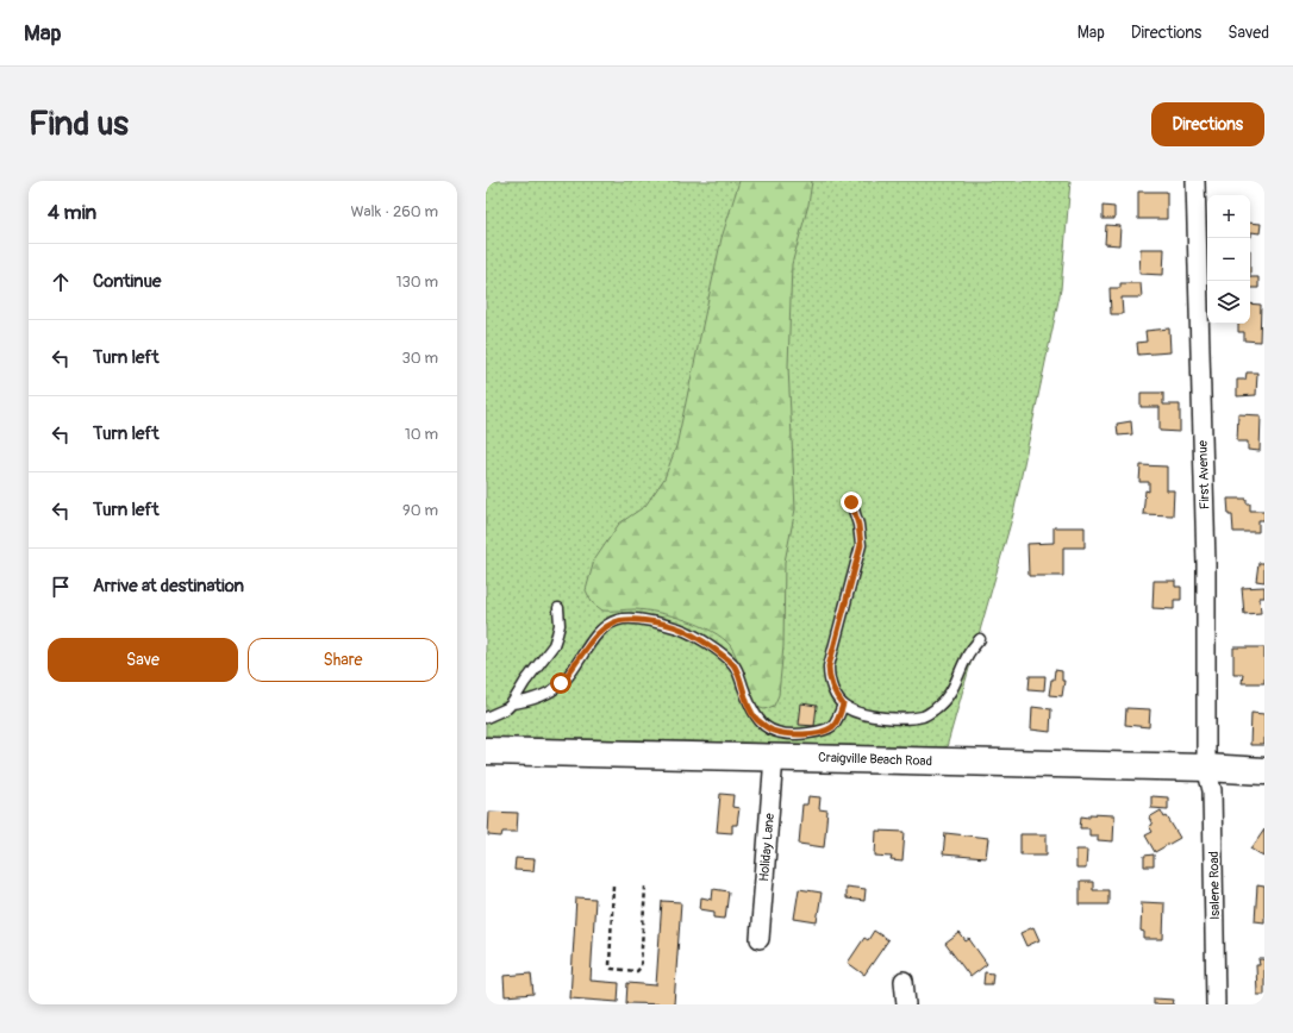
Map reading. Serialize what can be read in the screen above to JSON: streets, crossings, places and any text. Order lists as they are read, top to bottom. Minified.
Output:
{"streets":{"main road":["Craigville Beach Road"],"street":["First Avenue","Holiday Lane","Isalene Road"]},"crossings":[["First Avenue","Craigville Beach Road"],["First Avenue","Isalene Road"],["Craigville Beach Road","Holiday Lane"],["Craigville Beach Road","Isalene Road"]],"page":{"header":"Map","nav":["Map","Directions","Saved"],"buttons":["Directions",["Save","Share"]],"title":"Find us","heading":["4 min","Walk · 260 m"],"map_buttons":["+","−"],"list":[["Continue","130 m"],["Turn left","30 m"],["Turn left","10 m"],["Turn left","90 m"],"Arrive at destination"]}}
